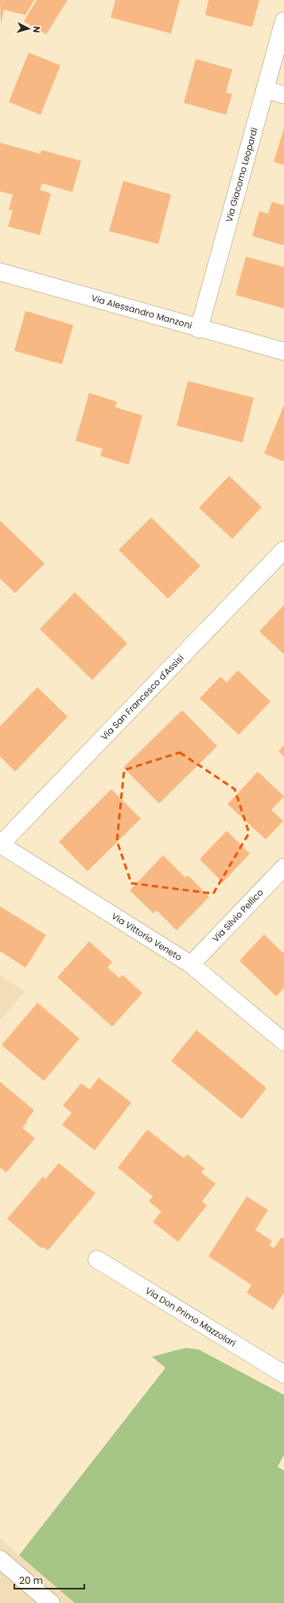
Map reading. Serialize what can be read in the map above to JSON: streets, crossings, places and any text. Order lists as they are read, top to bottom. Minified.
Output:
{"streets":{"street":["Via Giacomo Leopardi","Via Alessandro Manzoni","Via San Francesco d'Assisi","Via Silvio Pellico","Via Vittorio Veneto","Via Don Primo Mazzolari"]},"crossings":[["Via Giacomo Leopardi","Via Alessandro Manzoni"],["Via San Francesco d'Assisi","Via Vittorio Veneto"],["Via Silvio Pellico","Via Vittorio Veneto"]],"scale_bar":"20 m","north":"right"}
